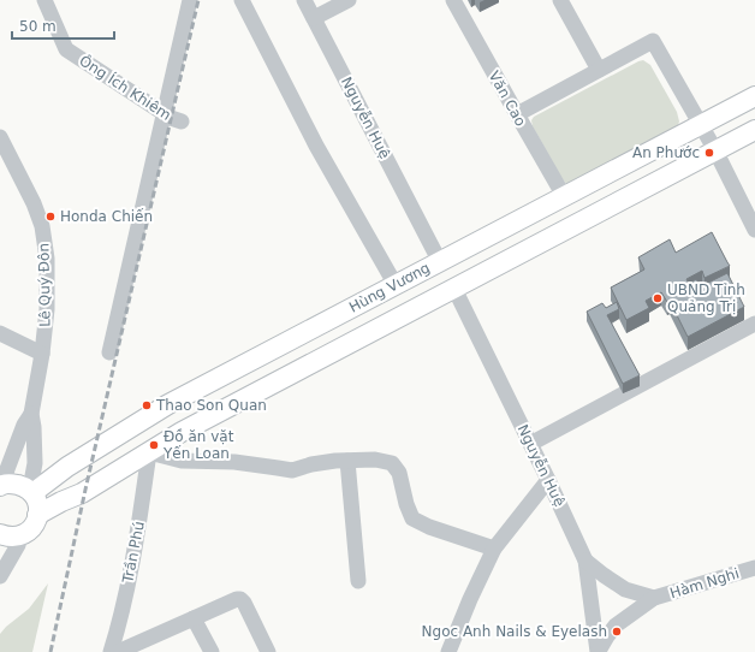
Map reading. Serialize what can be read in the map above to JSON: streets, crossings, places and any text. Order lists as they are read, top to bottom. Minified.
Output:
{"streets":{"main road":["Hùng Vương"],"street":["Ông Ích Khiêm","Văn Cao","Nguyễn Huệ","Lê Quý Đôn","Trần Phú","Hàm Nghi"]},"crossings":[["Văn Cao","Hùng Vương"],["Nguyễn Huệ","Hùng Vương"],["Lê Quý Đôn","Hùng Vương"]],"places":["An Phước","Honda Chiến","UBND Tỉnh Quảng Trị","Thao Son Quan","Đồ ăn vặt Yến Loan","Ngoc Anh Nails & Eyelash"],"scale_bar":"50 m"}
